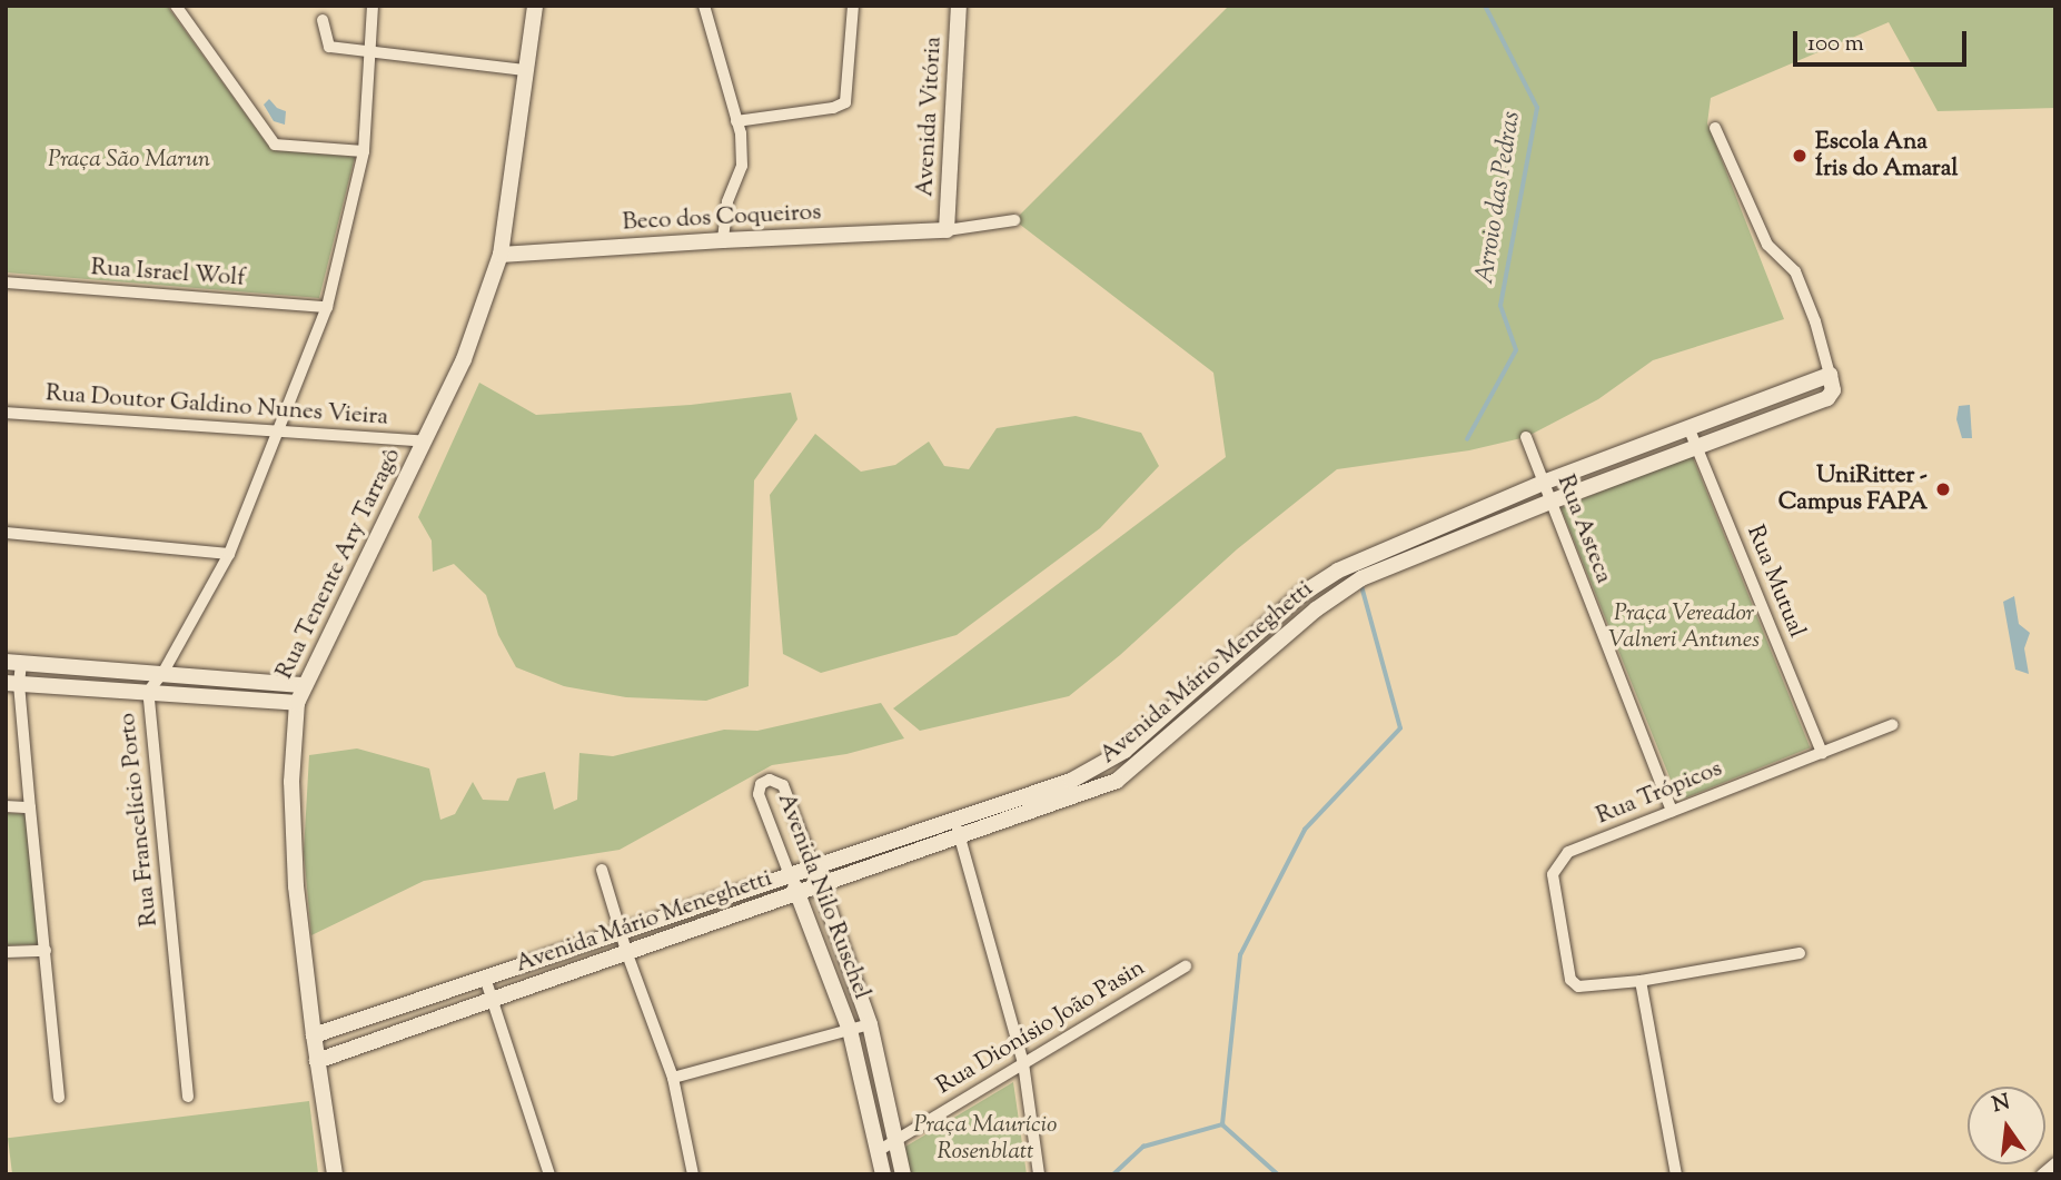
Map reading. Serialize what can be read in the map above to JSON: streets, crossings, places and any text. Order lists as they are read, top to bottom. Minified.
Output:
{"streets":{"street":["Avenida Vitória","Beco dos Coqueiros","Rua Israel Wolf","Rua Doutor Galdino Nunes Vieira","Rua Asteca","Rua Tenente Ary Tarragô","Rua Mutual","Avenida Mário Meneghetti","Rua Trópicos","Rua Francelício Porto","Avenida Nilo Ruschel","Rua Dionísio João Pasin"]},"crossings":[["Avenida Vitória","Beco dos Coqueiros"],["Beco dos Coqueiros","Rua Tenente Ary Tarragô"],["Rua Israel Wolf","Rua Francelício Porto"],["Rua Doutor Galdino Nunes Vieira","Rua Tenente Ary Tarragô"],["Rua Doutor Galdino Nunes Vieira","Rua Francelício Porto"],["Rua Asteca","Avenida Mário Meneghetti"],["Rua Asteca","Rua Trópicos"],["Rua Tenente Ary Tarragô","Avenida Mário Meneghetti"],["Rua Mutual","Avenida Mário Meneghetti"],["Rua Mutual","Rua Trópicos"],["Avenida Mário Meneghetti","Avenida Nilo Ruschel"],["Avenida Nilo Ruschel","Rua Dionísio João Pasin"]],"water":["Arroio das Pedras"],"parks":["Praça São Marun","Praça Vereador Valneri Antunes","Praça Maurício Rosenblatt"],"places":["Escola Ana Íris do Amaral","UniRitter - Campus FAPA"],"scale_bar":"100 m","north":"top"}
